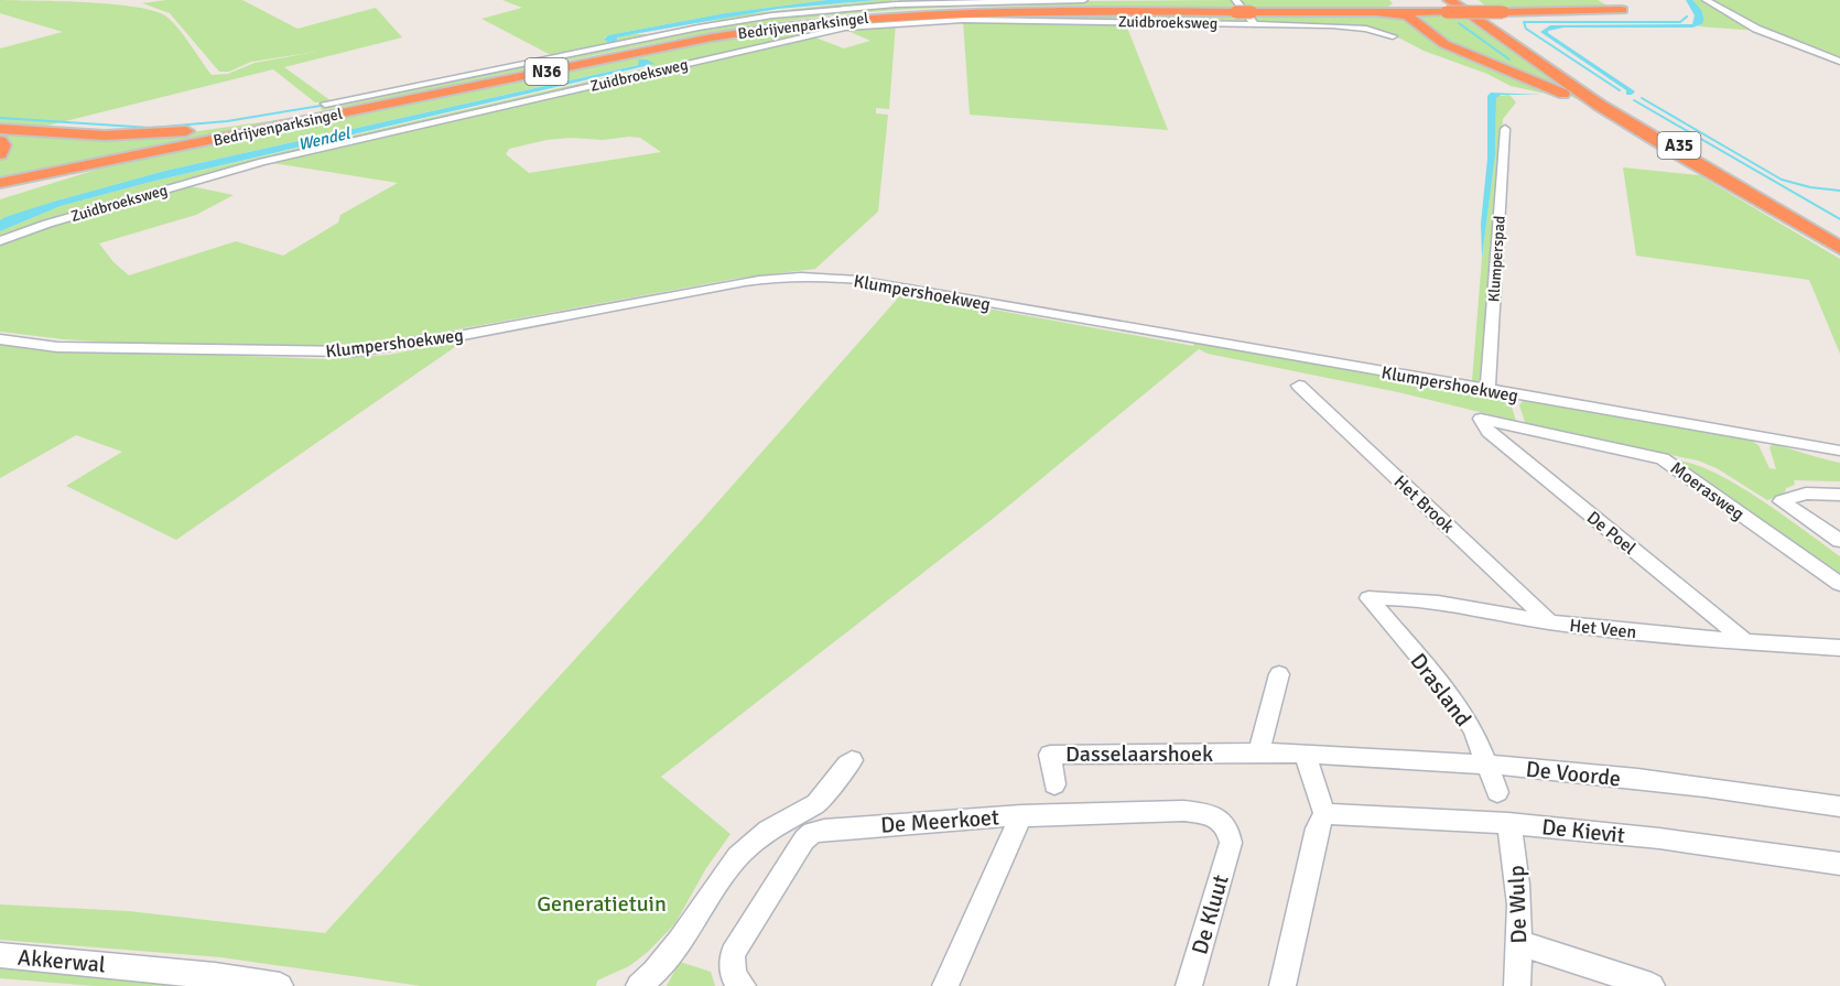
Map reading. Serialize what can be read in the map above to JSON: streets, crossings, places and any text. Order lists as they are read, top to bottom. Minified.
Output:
{"streets":{"highway":["Bedrijvenparksingel","N36","A35"],"street":["Zuidbroeksweg","Klumperspad","Klumpershoekweg","Moerasweg","Het Brook","De Poel","Het Veen","Drasland","Dasselaarshoek","De Voorde","De Meerkoet","De Kievit","De Wulp","De Kluut","Akkerwal"]},"crossings":[["Zuidbroeksweg","Bedrijvenparksingel"],["Bedrijvenparksingel","N36"],["Bedrijvenparksingel","A35"],["Klumperspad","Klumpershoekweg"],["Moerasweg","De Poel"],["Het Brook","Het Veen"],["De Poel","Het Veen"],["Het Veen","Drasland"],["Drasland","De Voorde"],["Dasselaarshoek","De Voorde"],["De Meerkoet","De Kluut"],["De Kievit","De Wulp"]],"water":["Wendel"],"parks":["Generatietuin"]}
